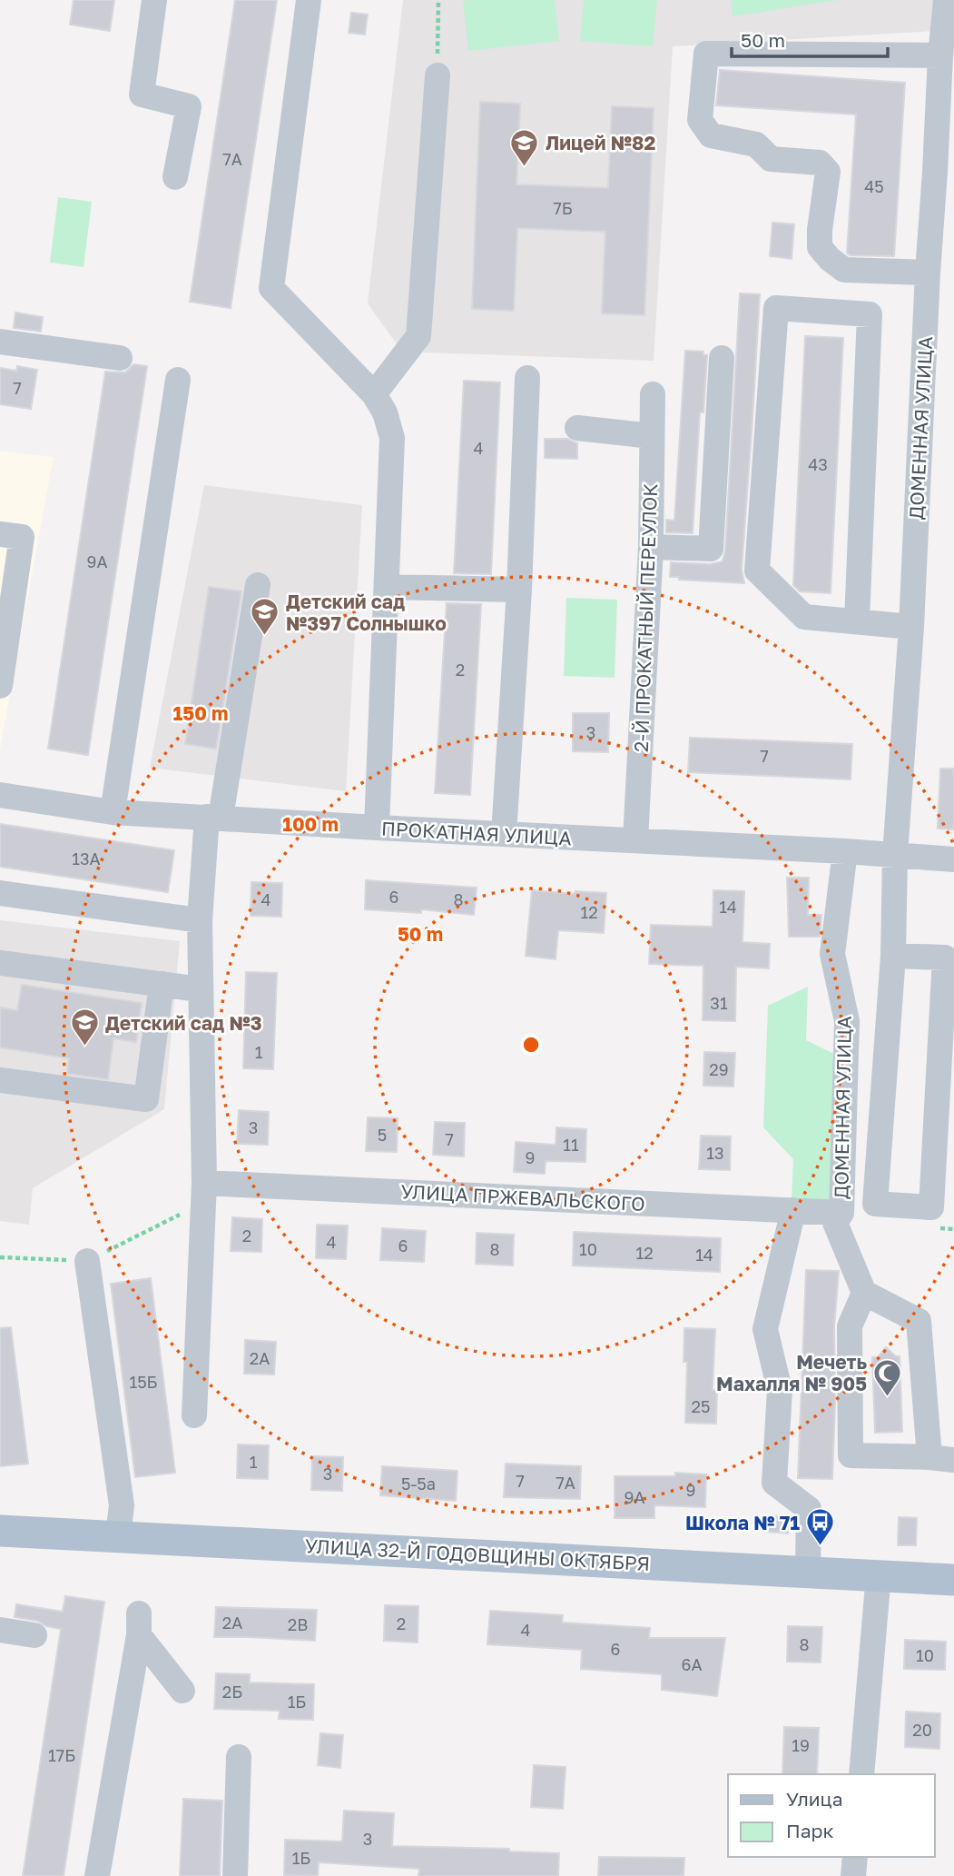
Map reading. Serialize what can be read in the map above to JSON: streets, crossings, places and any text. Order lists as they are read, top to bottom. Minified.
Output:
{"streets":{"main road":["УЛИЦА 32-Й ГОДОВЩИНЫ ОКТЯБРЯ"],"street":["ДОМЕННАЯ УЛИЦА","2-Й ПРОКАТНЫЙ ПЕРЕУЛОК","ПРОКАТНАЯ УЛИЦА","УЛИЦА ПРЖЕВАЛЬСКОГО"]},"crossings":[["ДОМЕННАЯ УЛИЦА","ПРОКАТНАЯ УЛИЦА"],["ДОМЕННАЯ УЛИЦА","УЛИЦА ПРЖЕВАЛЬСКОГО"],["2-Й ПРОКАТНЫЙ ПЕРЕУЛОК","ПРОКАТНАЯ УЛИЦА"]],"places":{"school or university":["Лицей №82","Детский сад №397 Солнышко","Детский сад №3"],"mosque":["Мечеть Махалля № 905"],"bus stop":["Школа № 71"]},"house_numbers":["7А","45","7Б","7","4","43","9А","2","3","7","13А","6","4","8","14","12","31","1","29","3","5","7","11","13","9","2","4","6","8","10","12","14","2А","15Б","25","1","3","7","7А","5-5а","9","9А","2А","2","2В","4","8","6","10","6А","2Б","1Б","20","19","17Б","3","1Б"],"legend":["Улица","Парк"],"scale_bar":"50 m","rings":["150 m","100 m","50 m"]}
